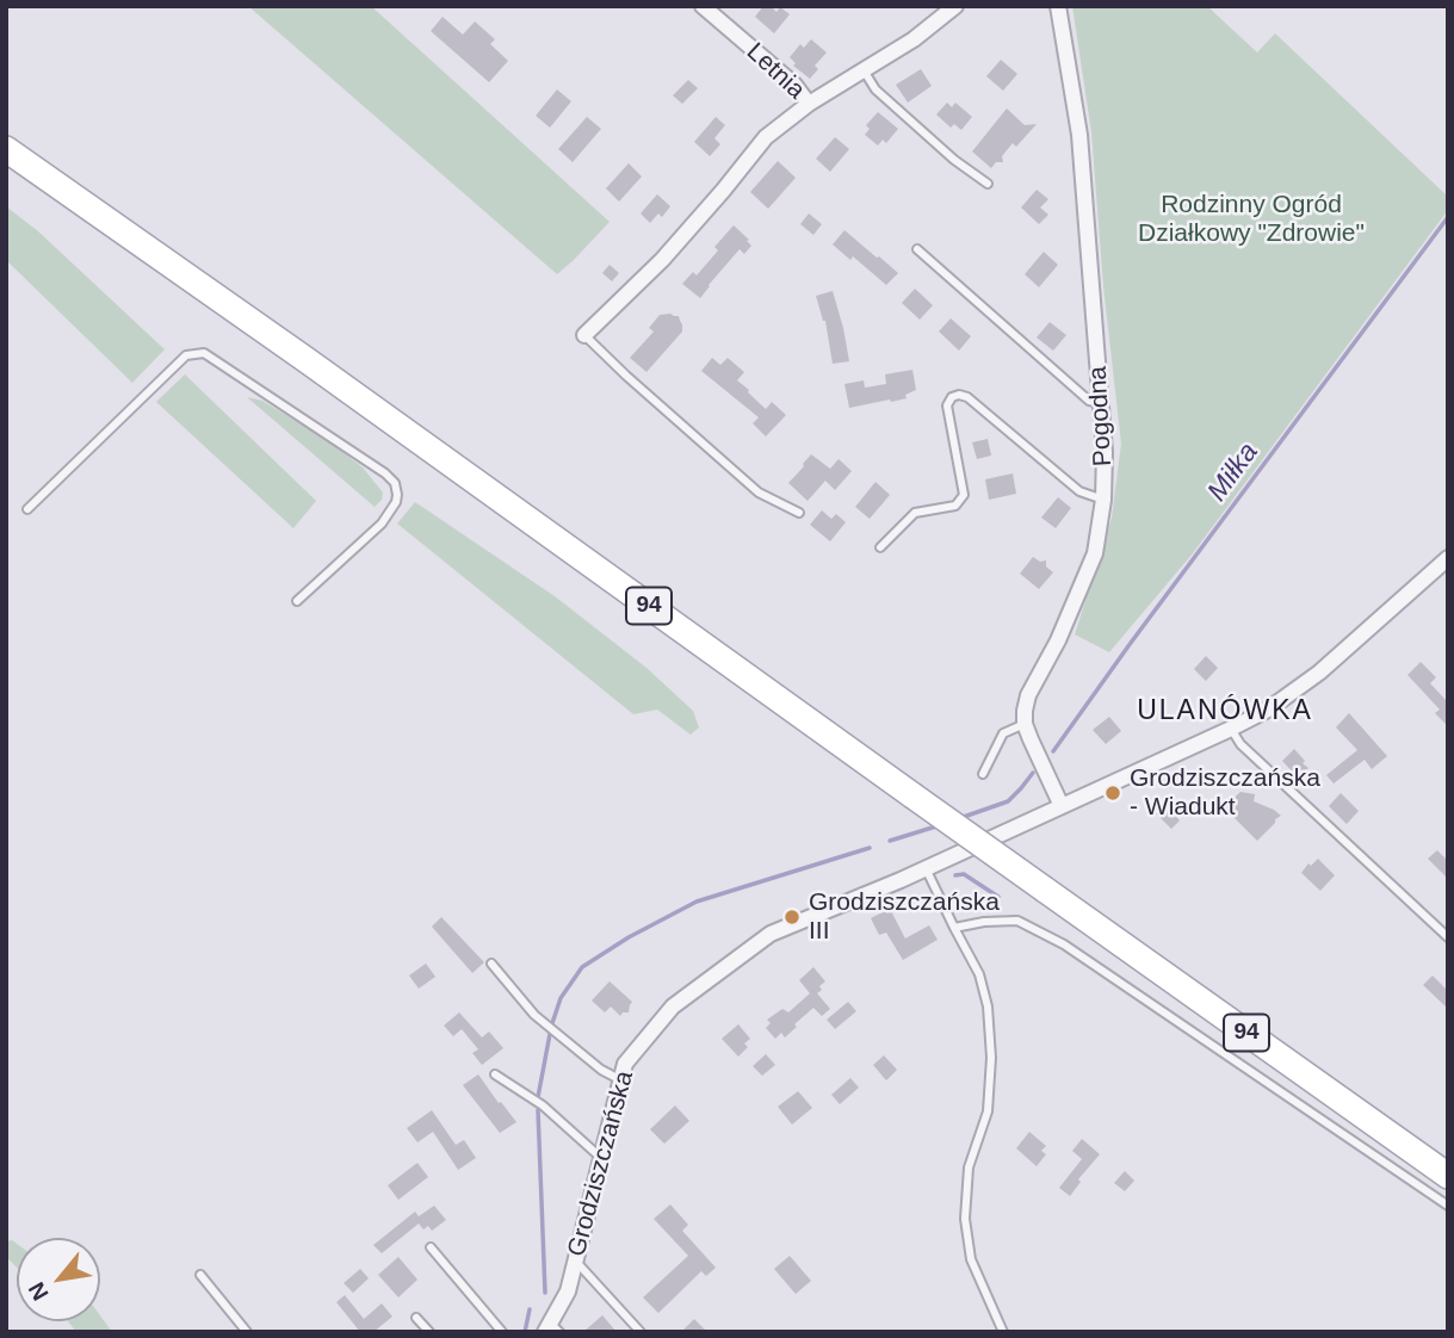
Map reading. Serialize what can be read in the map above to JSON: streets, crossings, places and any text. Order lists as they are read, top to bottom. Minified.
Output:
{"streets":{"main road":["94"],"street":["Letnia","Pogodna","Grodziszczańska"]},"districts":["ULANÓWKA"],"water":["Miłka"],"parks":["Rodzinny Ogród Działkowy \"Zdrowie\""],"places":["Grodziszczańska - Wiadukt","Grodziszczańska III"],"north":"bottom left"}
